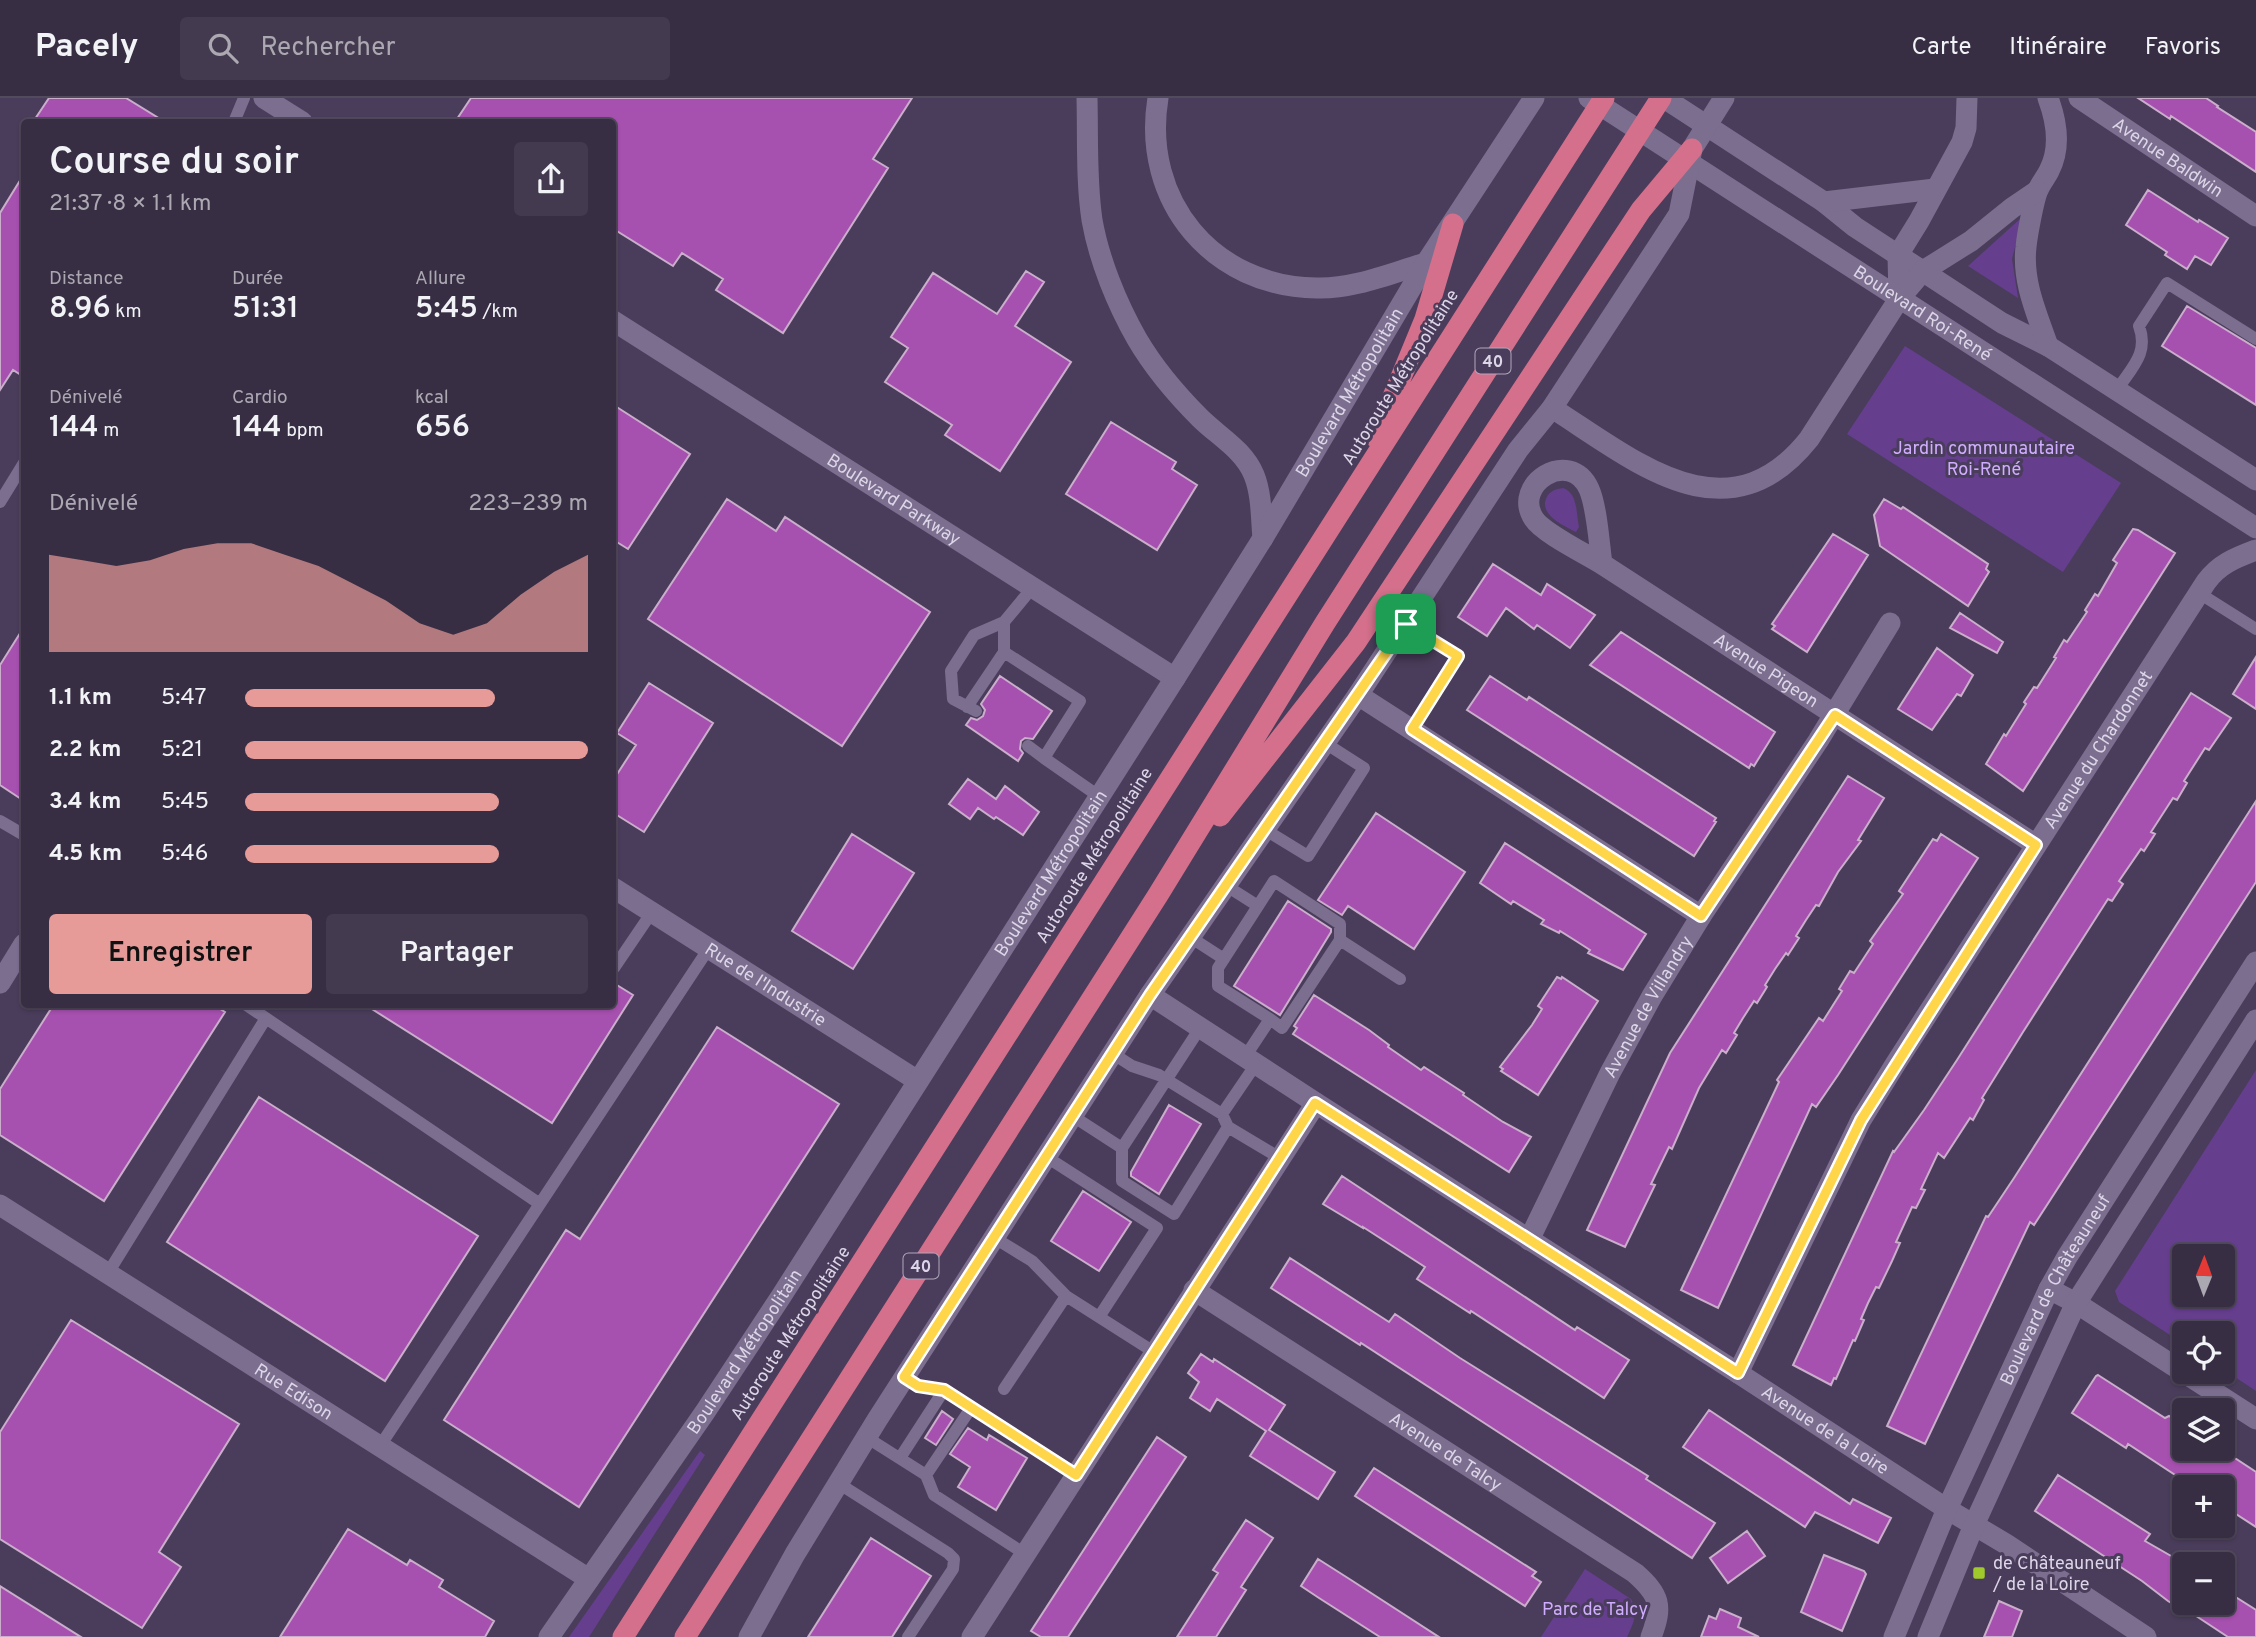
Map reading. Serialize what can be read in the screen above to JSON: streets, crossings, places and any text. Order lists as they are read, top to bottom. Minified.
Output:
{"streets":{"highway":["40","Autoroute Métropolitaine"],"street":["Avenue Baldwin","Boulevard Roi-René","Boulevard Métropolitain","Boulevard Parkway","Avenue Pigeon","Avenue du Chardonnet","Rue de l'Industrie","Avenue de Villandry","Boulevard de Châteauneuf","Rue Edison","Avenue de la Loire","Avenue de Talcy"]},"crossings":[["Boulevard Roi-René","40"],["Boulevard Métropolitain","Boulevard Parkway"],["Boulevard Métropolitain","Rue de l'Industrie"],["Boulevard Métropolitain","Rue Edison"],["Avenue Pigeon","Avenue du Chardonnet"],["Avenue Pigeon","Avenue de Villandry"],["Avenue du Chardonnet","Avenue de la Loire"],["Avenue de Villandry","Avenue de la Loire"],["Boulevard de Châteauneuf","Avenue de la Loire"]],"parks":["Jardin communautaire Roi-René","Parc de Talcy"],"places":{"transit":["de Châteauneuf / de la Loire"]},"north":"top","page":{"header":"Pacely","search":"Rechercher","nav":["Carte","Itinéraire","Favoris"],"heading":["Course du soir","21:37 · 8 × 1.1 km"],"stats":[["Distance","8.96 km"],["Durée","51:31"],["Allure","5:45 /km"],["Dénivelé","144 m"],["Cardio","144 bpm"],["kcal","656"]],"chart":["Dénivelé","223–239 m"],"list":[{"name":"1.1 km","note":"5:47"},{"name":"2.2 km","note":"5:21"},{"name":"3.4 km","note":"5:45"},{"name":"4.5 km","note":"5:46"}],"buttons":["Enregistrer","Partager"],"map_buttons":["+","−"]}}
